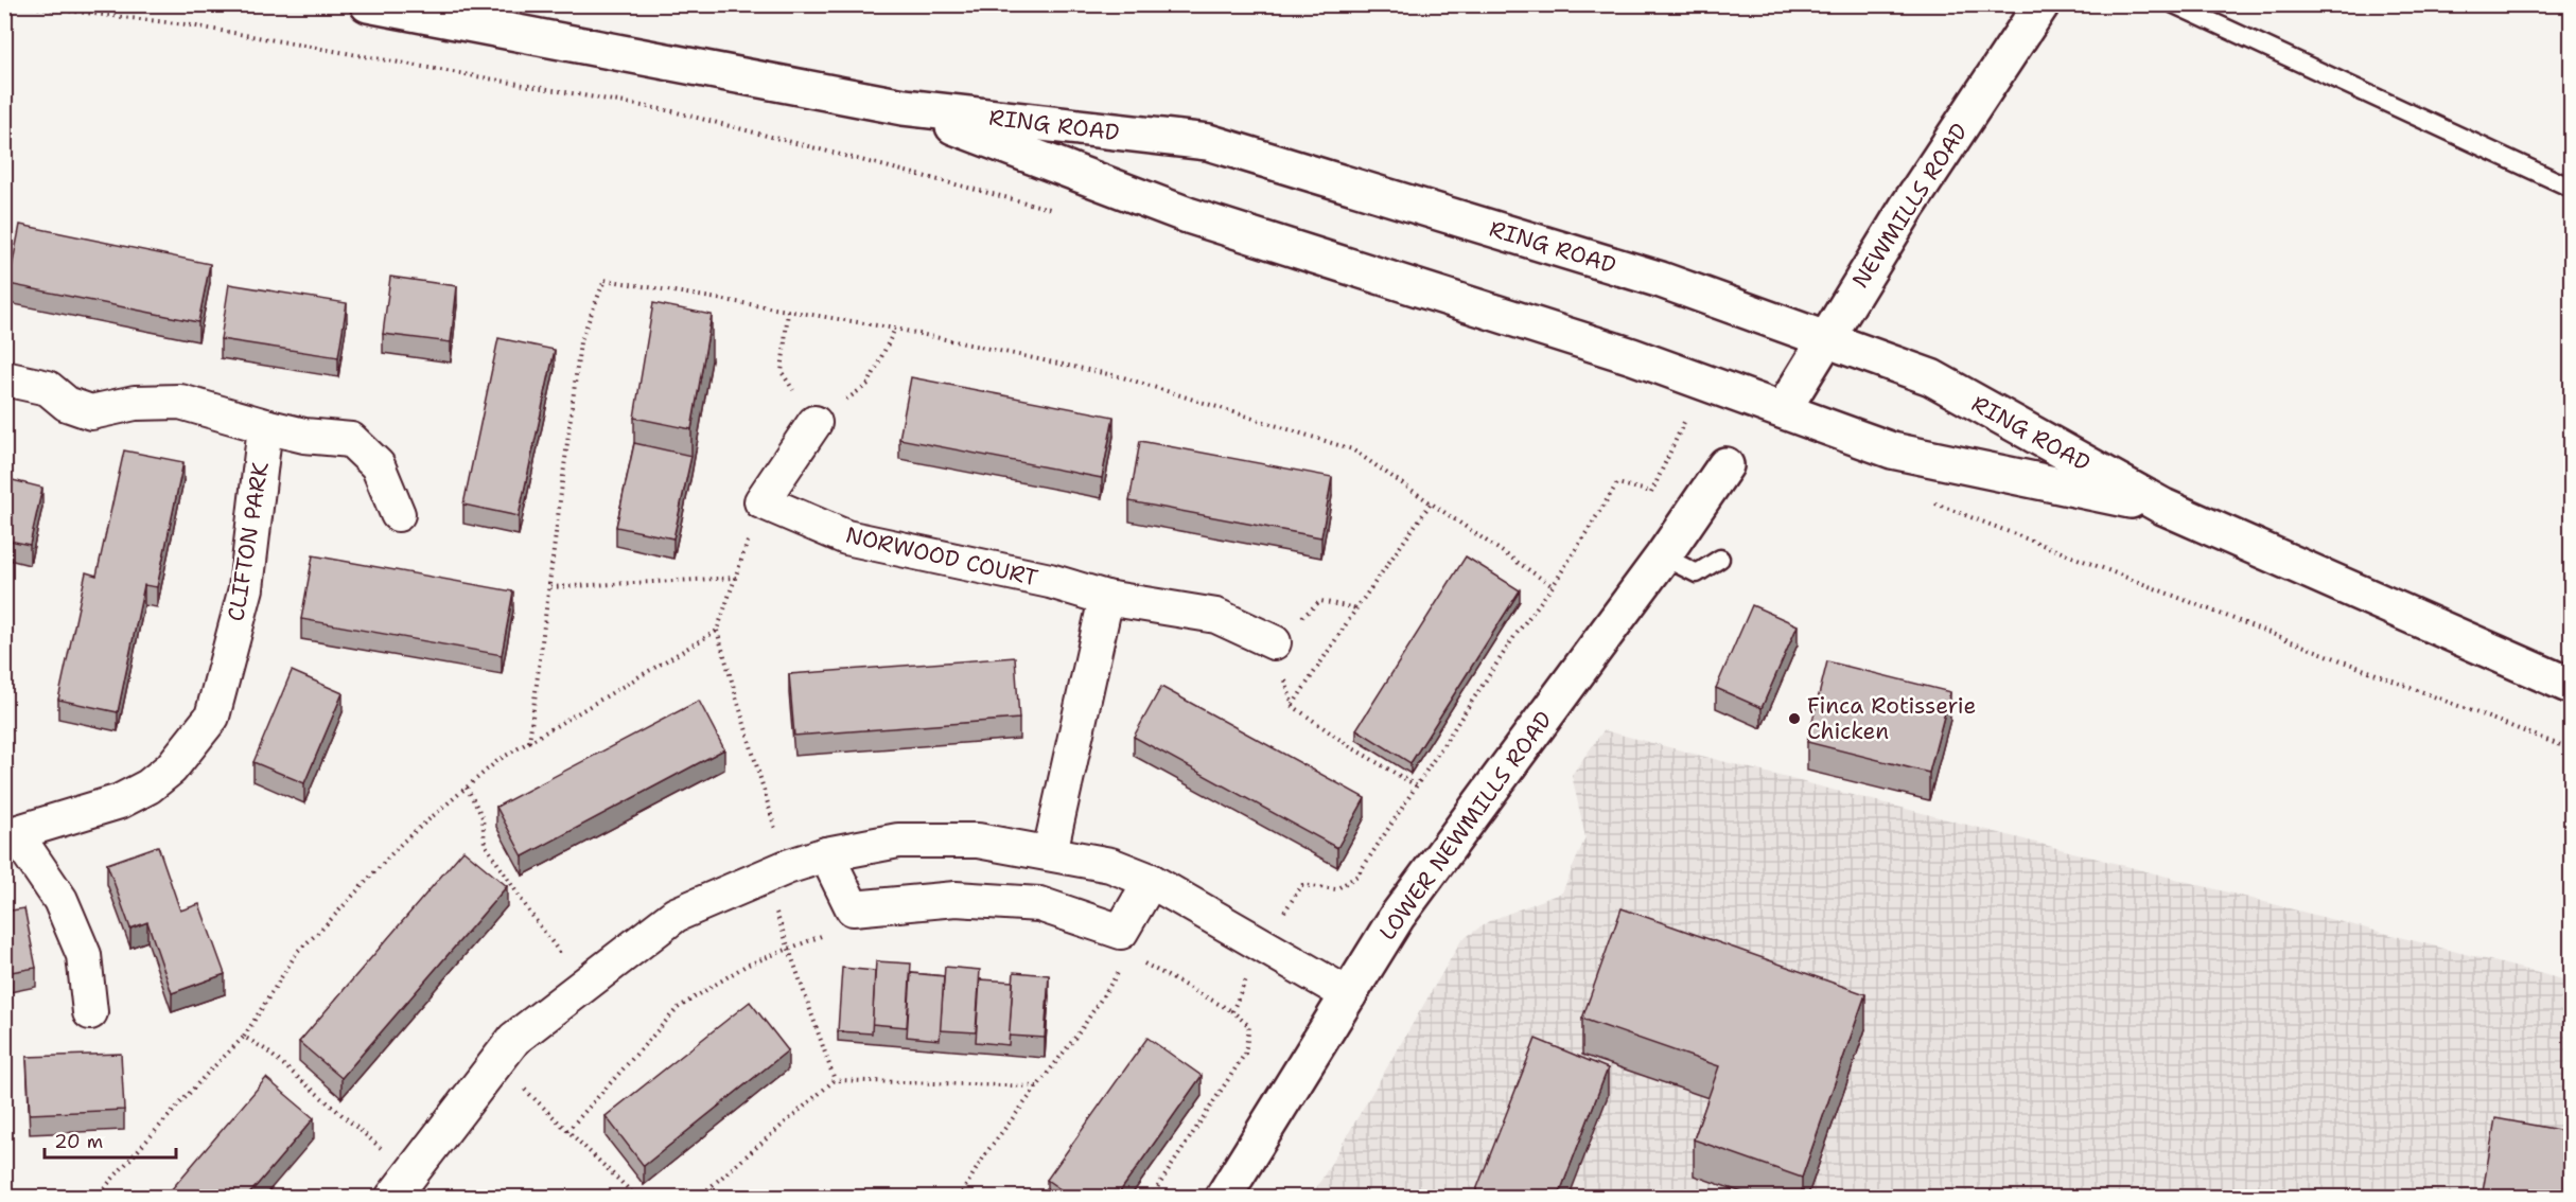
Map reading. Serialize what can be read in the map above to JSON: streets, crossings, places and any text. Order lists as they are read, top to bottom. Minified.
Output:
{"streets":{"main road":["RING ROAD","NEWMILLS ROAD","LOWER NEWMILLS ROAD"],"street":["CLIFTON PARK","NORWOOD COURT"]},"crossings":[["RING ROAD","NEWMILLS ROAD"]],"places":["Finca Rotisserie Chicken"],"scale_bar":"20 m"}
